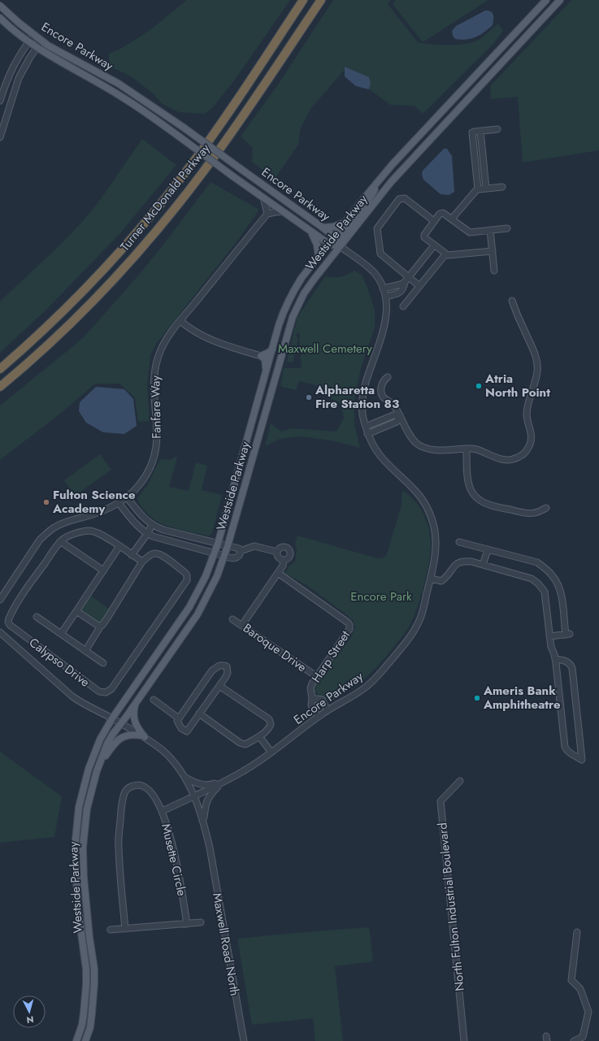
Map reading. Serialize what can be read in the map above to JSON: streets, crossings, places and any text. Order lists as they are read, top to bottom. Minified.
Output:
{"streets":{"highway":["Turner McDonald Parkway"],"main road":["Encore Parkway","Westside Parkway"],"street":["Fanfare Way","Baroque Drive","Harp Street","Calypso Drive","Musette Circle","North Fulton Industrial Boulevard","Maxwell Road North"]},"crossings":[["Encore Parkway","Westside Parkway"],["Encore Parkway","Harp Street"],["Encore Parkway","Musette Circle"],["Encore Parkway","Maxwell Road North"],["Westside Parkway","Maxwell Road North"],["Baroque Drive","Harp Street"]],"parks":["Maxwell Cemetery","Encore Park"],"places":["Atria North Point","Alpharetta Fire Station 83","Fulton Science Academy","Ameris Bank Amphitheatre"],"north":"bottom"}
